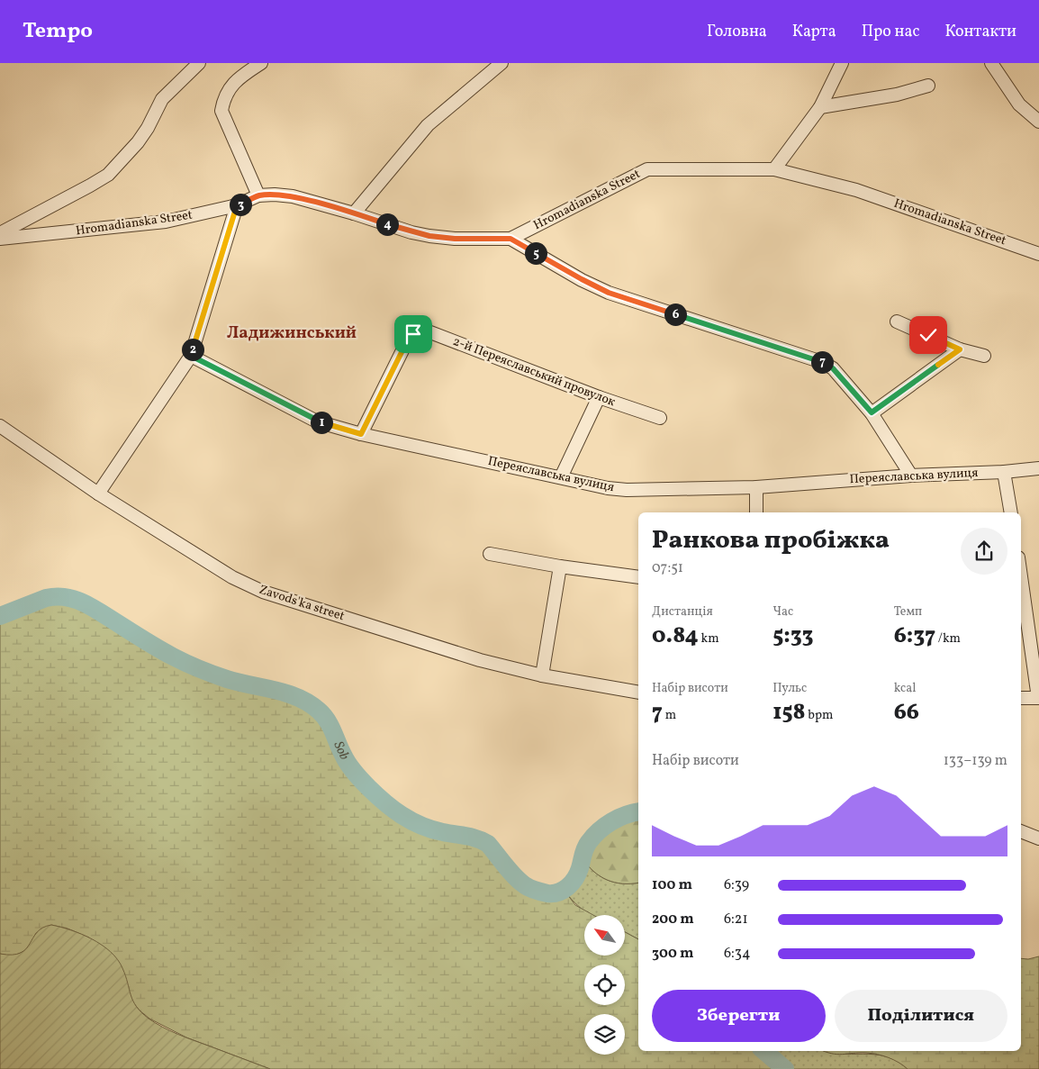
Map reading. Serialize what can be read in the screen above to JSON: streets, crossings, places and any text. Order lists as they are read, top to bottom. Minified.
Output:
{"streets":{"street":["Hromadianska Street","2-й Переяславський провулок","Переяславська вулиця","Zavods'ka street"]},"crossings":[["2-й Переяславський провулок","Переяславська вулиця"]],"districts":["Ладижинський"],"water":["Sob"],"north":"top left","page":{"header":"Tempo","nav":["Головна","Карта","Про нас","Контакти"],"pins":["3","4","5","6","2","7","1"],"heading":["Ранкова пробіжка","07:51"],"stats":[["Дистанція","0.84 km"],["Час","5:33"],["Темп","6:37 /km"],["Набір висоти","7 m"],["Пульс","158 bpm"],["kcal","66"]],"chart":["Набір висоти","133–139 m"],"list":[{"name":"100 m","note":"6:39"},{"name":"200 m","note":"6:21"},{"name":"300 m","note":"6:34"}],"buttons":["Зберегти","Поділитися"]}}
